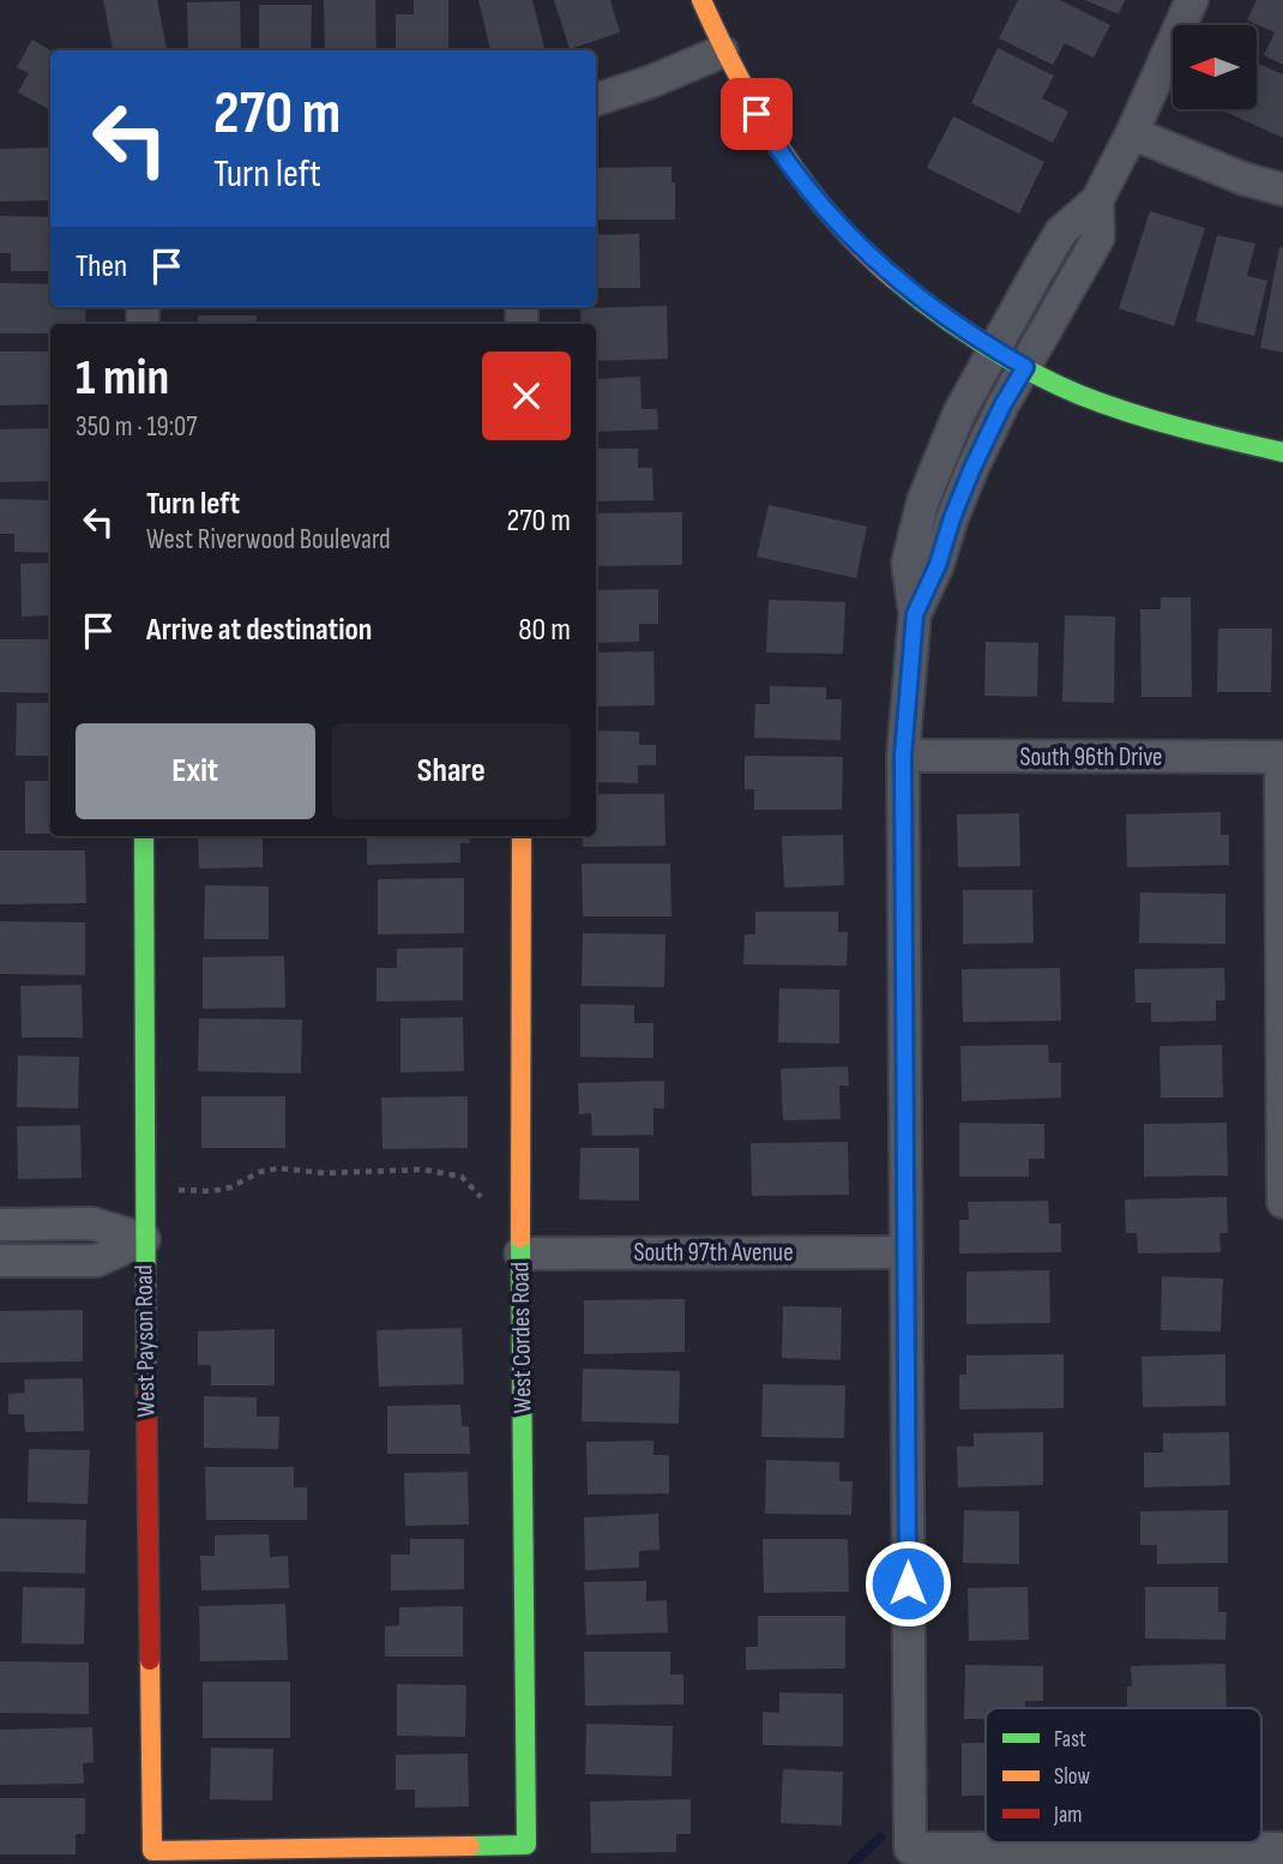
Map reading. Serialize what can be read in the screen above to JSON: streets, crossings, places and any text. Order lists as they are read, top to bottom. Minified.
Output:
{"streets":{"street":["South 96th Drive","South 97th Avenue","West Cordes Road","West Payson Road"]},"crossings":[["South 97th Avenue","West Cordes Road"],["West Cordes Road","West Payson Road"]],"legend":["Fast","Slow","Jam"],"north":"left","page":{"turn":["270 m","Turn left"],"then":"Then","heading":["1 min","350 m · 19:07"],"list":[{"name":"Turn left","note":"West Riverwood Boulevard","value":"270 m"},{"name":"Arrive at destination","value":"80 m"}],"buttons":["Exit","Share"]}}
